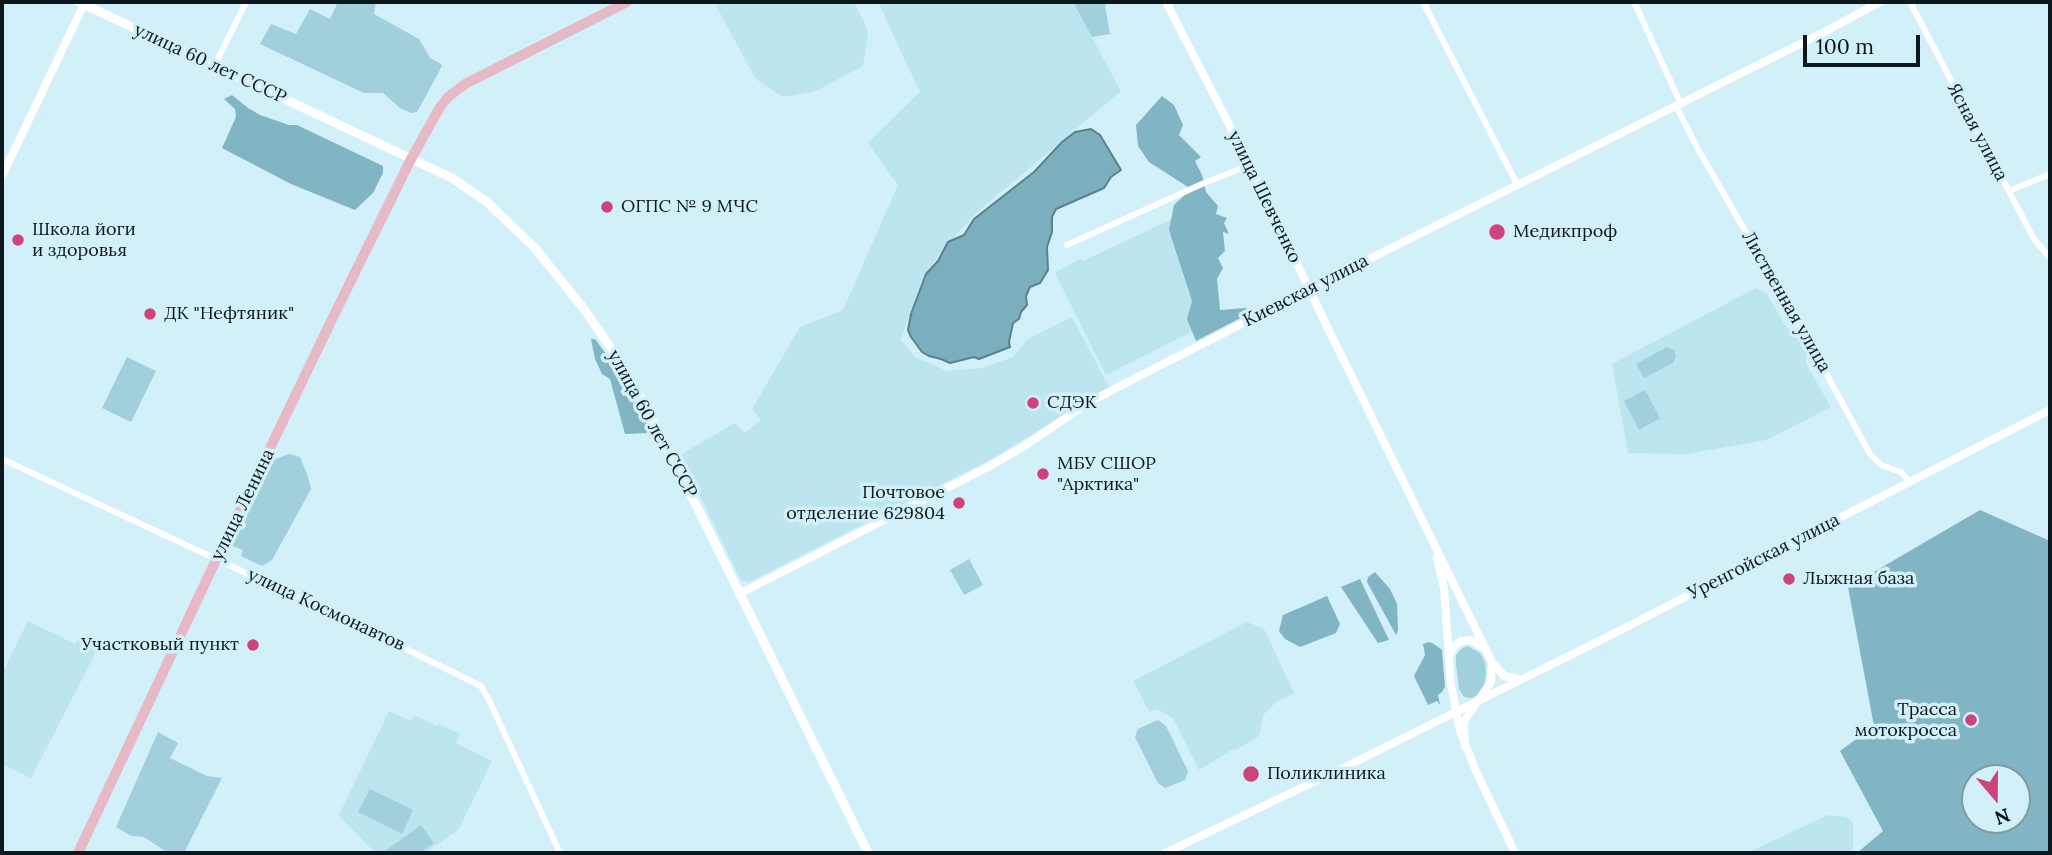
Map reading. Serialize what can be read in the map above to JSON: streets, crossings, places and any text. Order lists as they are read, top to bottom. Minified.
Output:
{"streets":{"main road":["улица 60 лет СССР","улица Ленина"],"street":["Ясная улица","улица Шевченко","Киевская улица","Лиственная улица","Уренгойская улица","улица Космонавтов"]},"crossings":[["улица 60 лет СССР","Киевская улица"],["улица 60 лет СССР","улица Ленина"],["улица Шевченко","Киевская улица"],["Киевская улица","Лиственная улица"],["Лиственная улица","Уренгойская улица"],["улица Ленина","улица Космонавтов"]],"places":["ОГПС № 9 МЧС","Медикпроф","Школа йоги и здоровья","ДК \"Нефтяник\"","СДЭК","МБУ СШОР \"Арктика\"","Почтовое отделение 629804","Лыжная база","Участковый пункт","Трасса мотокросса","Поликлиника"],"scale_bar":"100 m","north":"bottom"}
